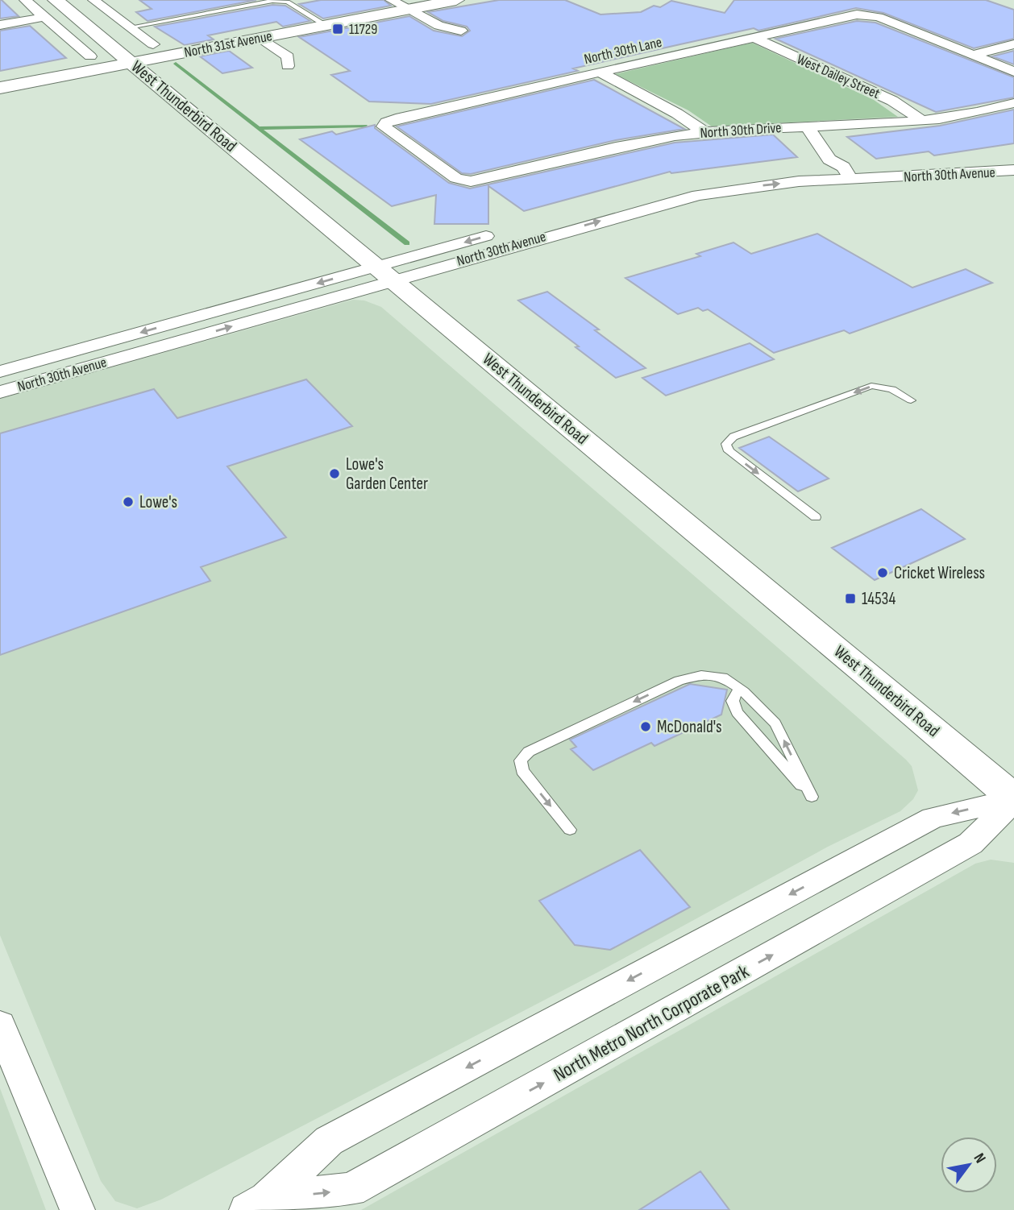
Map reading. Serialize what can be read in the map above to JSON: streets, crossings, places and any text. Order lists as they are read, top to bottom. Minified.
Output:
{"streets":{"main road":["North 31st Avenue","West Thunderbird Road"],"street":["North 30th Lane","West Dailey Street","North 30th Drive","North 30th Avenue","North Metro North Corporate Park"]},"crossings":[["North 31st Avenue","West Thunderbird Road"],["North 30th Lane","West Dailey Street"],["North 30th Lane","North 30th Drive"],["West Dailey Street","North 30th Drive"],["West Thunderbird Road","North 30th Avenue"],["West Thunderbird Road","North Metro North Corporate Park"]],"places":{"transit":["11729","14534"],"other":["Lowe's Garden Center","Lowe's","Cricket Wireless","McDonald's"]},"north":"top right"}
